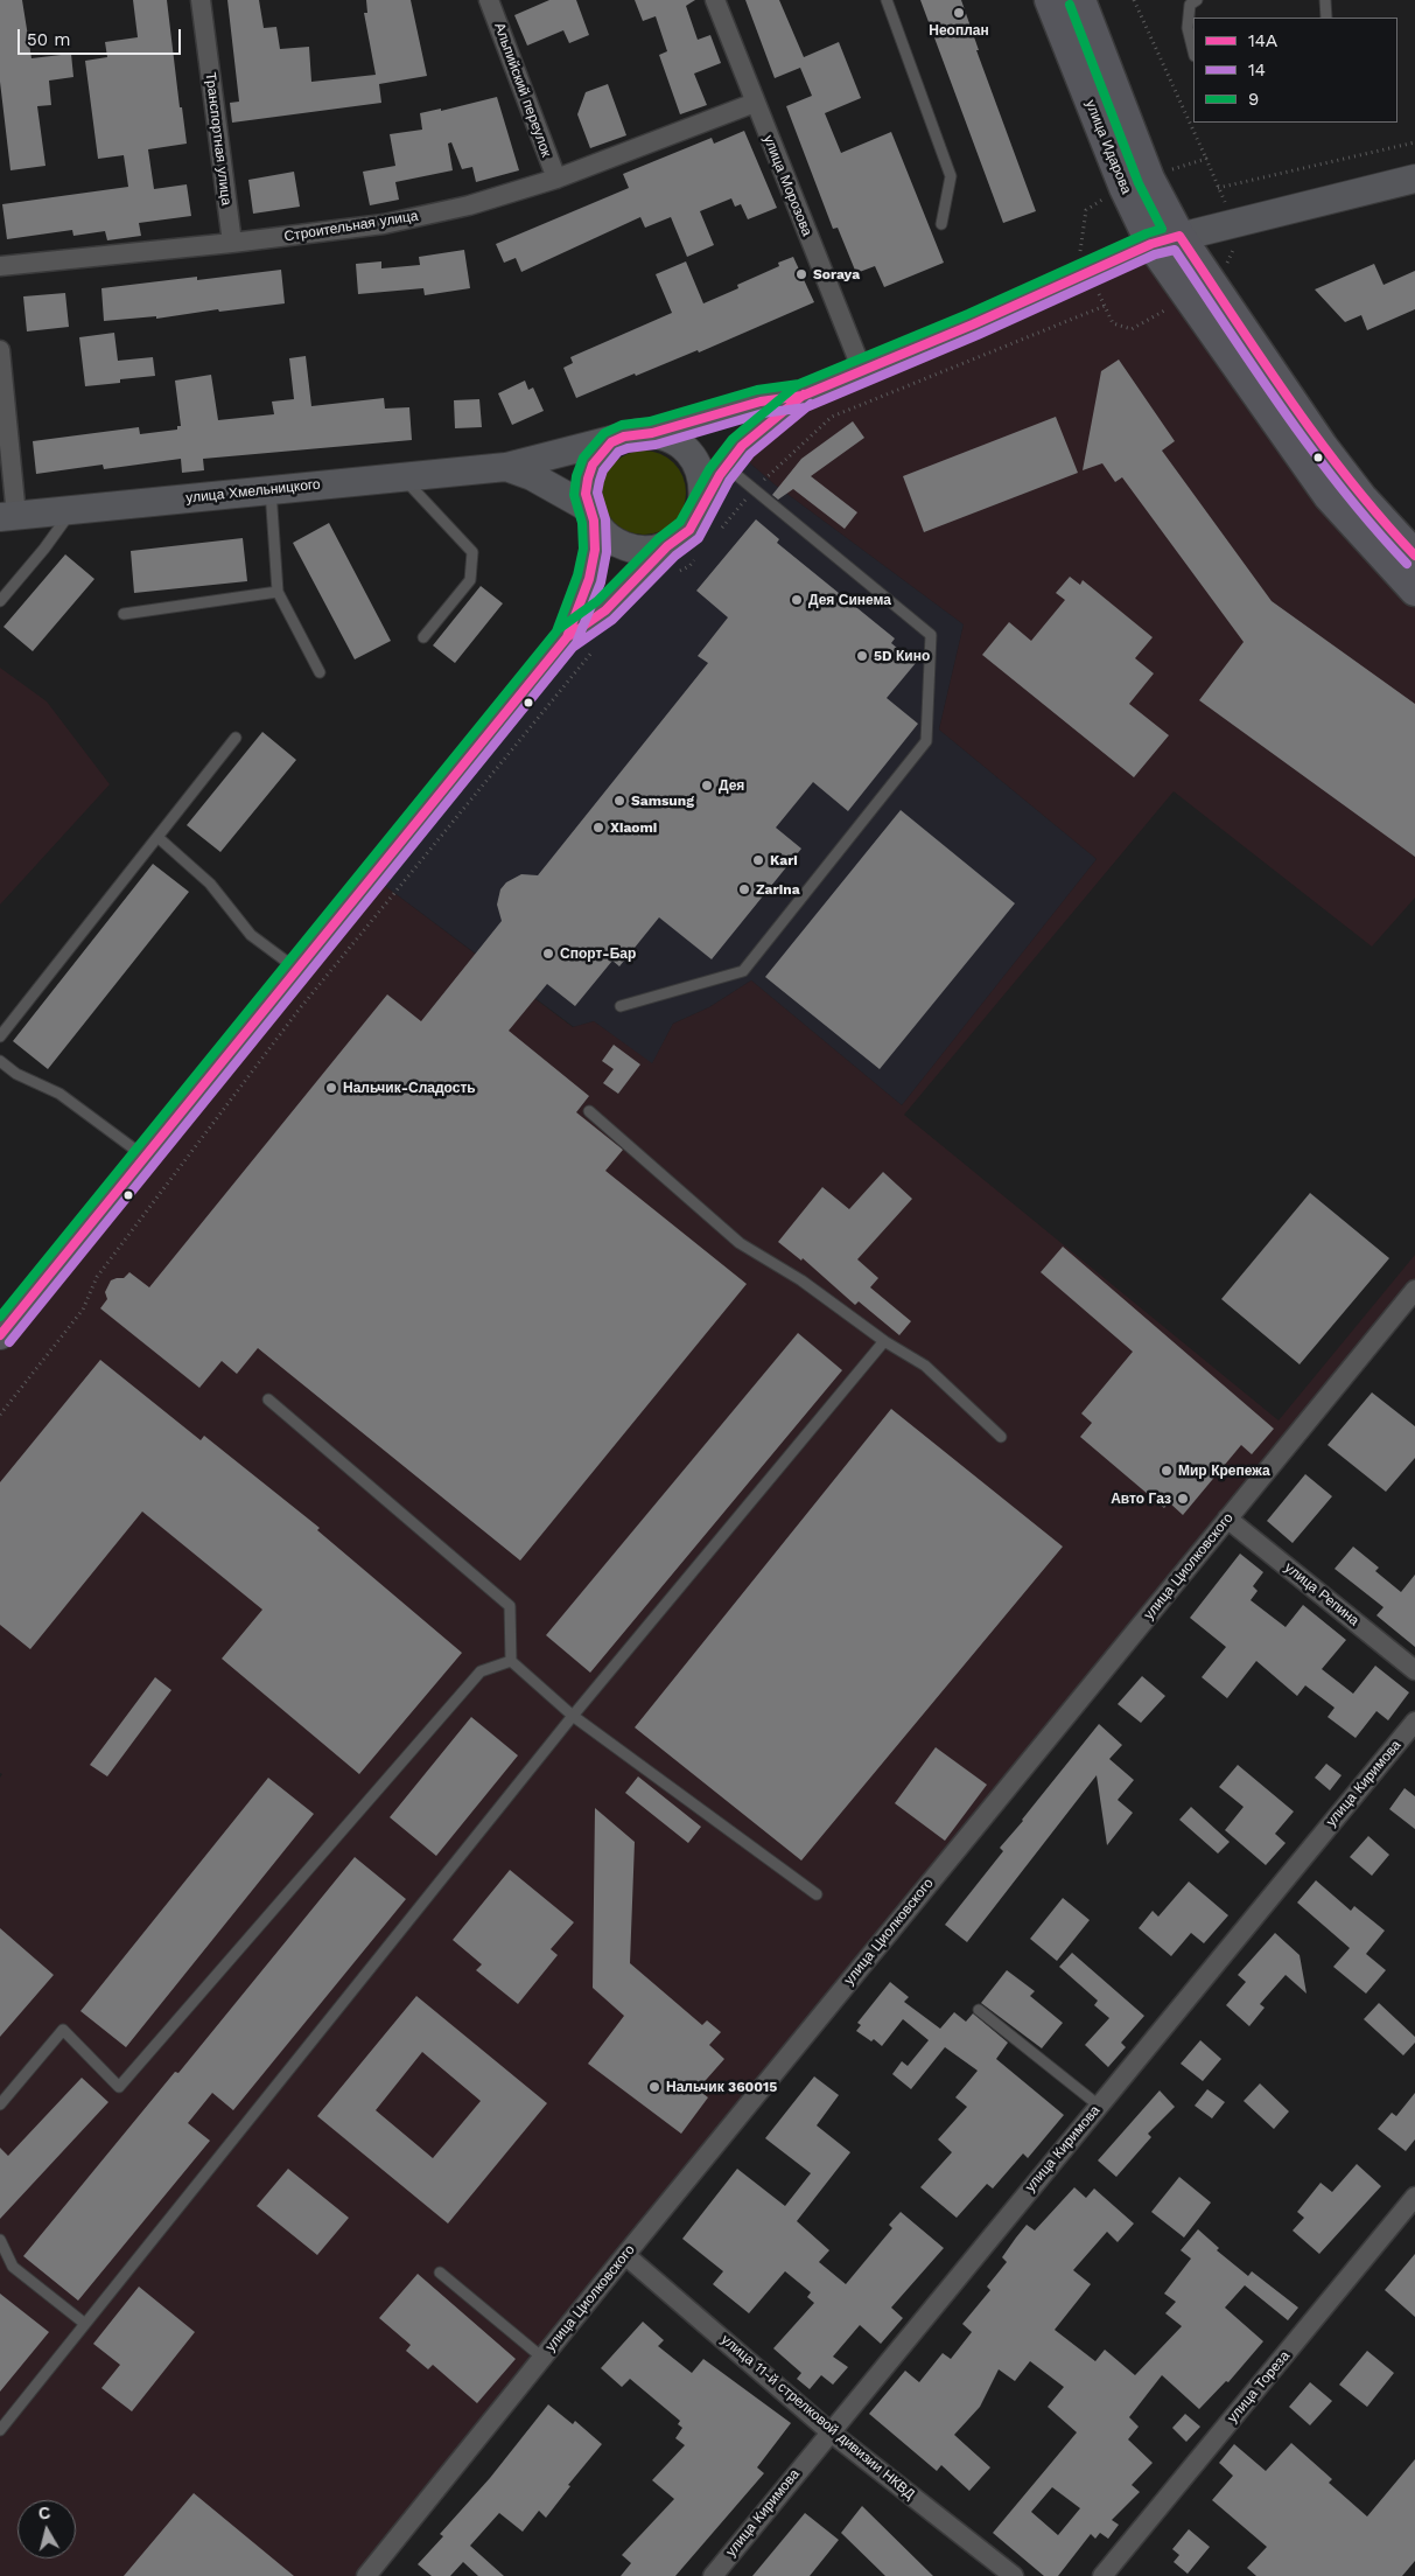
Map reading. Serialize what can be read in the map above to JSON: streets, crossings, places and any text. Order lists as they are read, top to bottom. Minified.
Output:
{"streets":{"main road":["улица Идарова","улица Хмельницкого"],"street":["Альпийский переулок","Транспортная улица","улица Морозова","Строительная улица","улица Циолковского","улица Репина","улица Киримова","улица Тореза","улица 11-й стрелковой дивизии НКВД"]},"crossings":[["Альпийский переулок","Строительная улица"],["Транспортная улица","Строительная улица"],["улица Морозова","Строительная улица"],["улица Циолковского","улица Репина"],["улица Циолковского","улица 11-й стрелковой дивизии НКВД"],["улица Киримова","улица 11-й стрелковой дивизии НКВД"]],"places":["Неоплан","Soraya","Дея Синема","5D Кино","Дея","Samsung","Xiaomi","Kari","Zarina","Спорт-Бар","Нальчик-Сладость","Мир Крепежа","Авто Газ","Нальчик 360015"],"lines":["transit line 9","transit line 14А","transit line 14"],"legend":["14А","14","9"],"scale_bar":"50 m","north":"top"}
